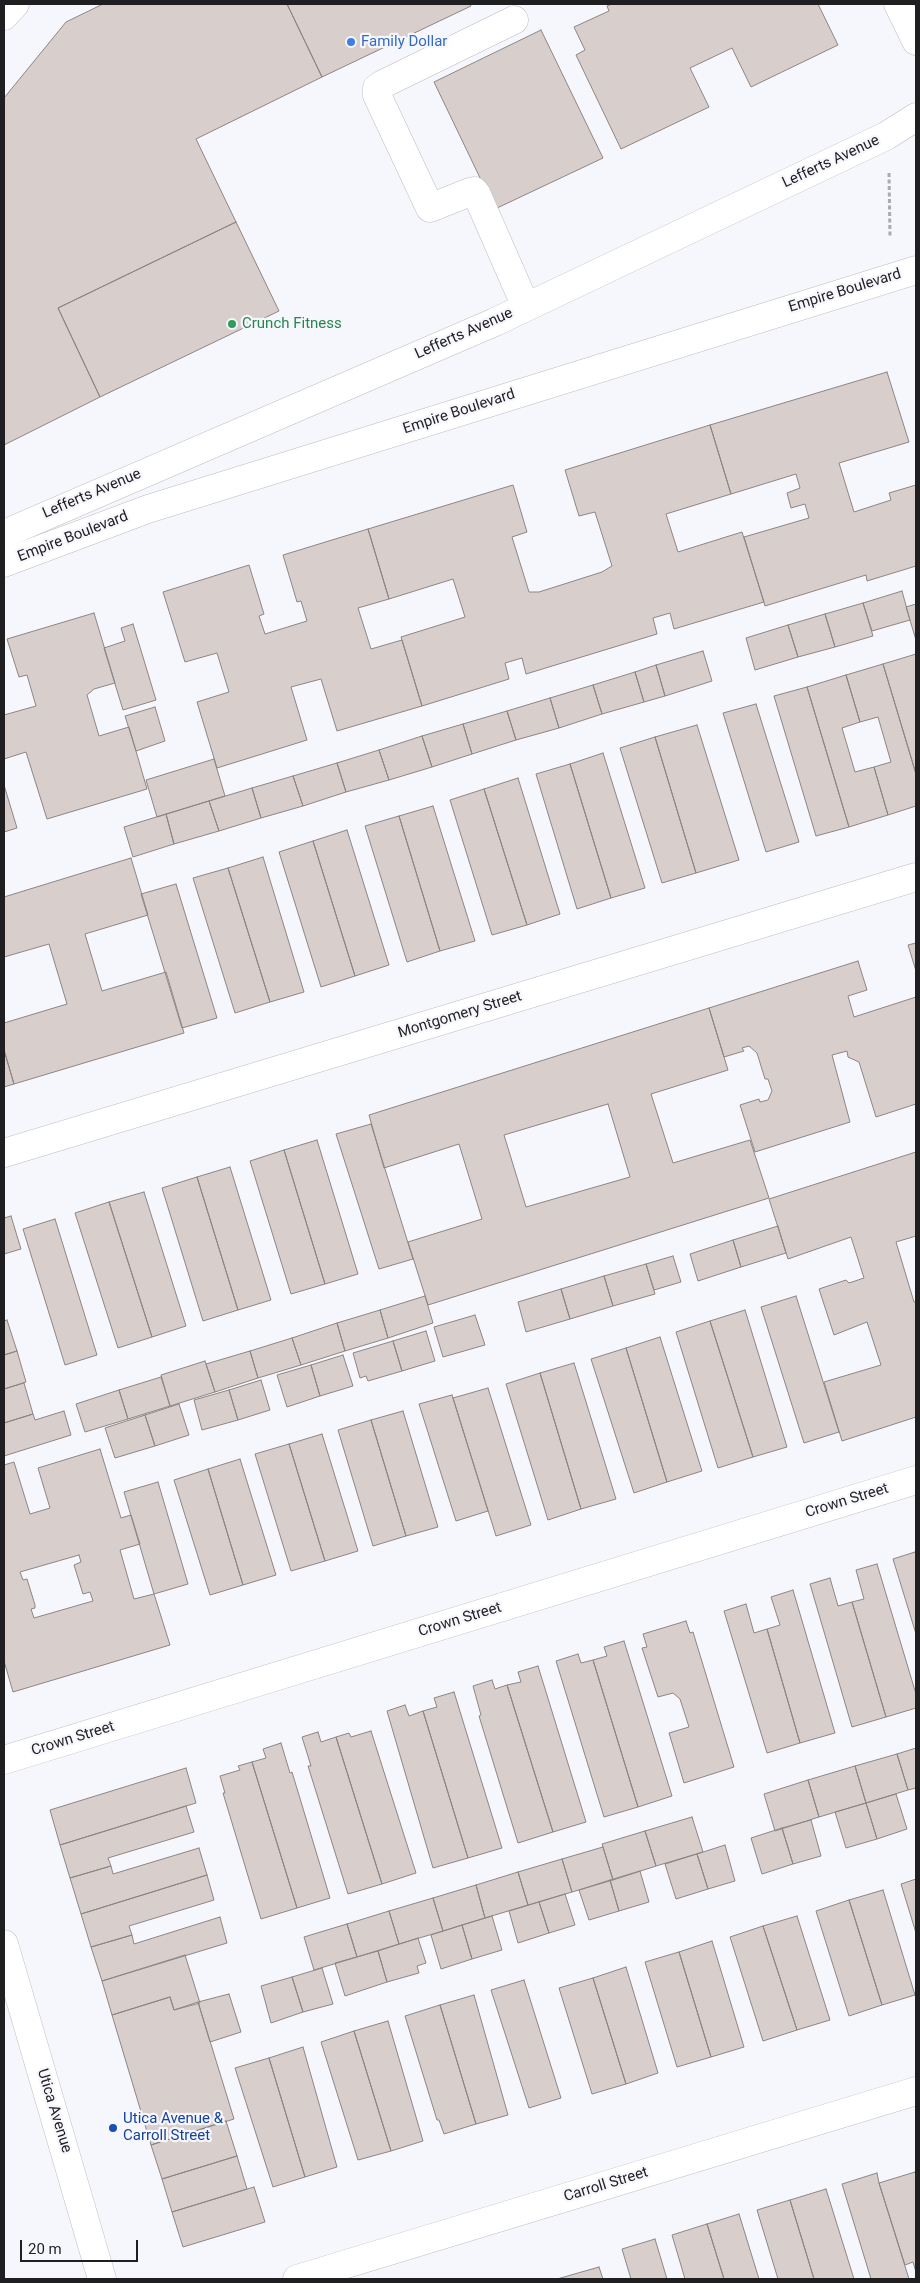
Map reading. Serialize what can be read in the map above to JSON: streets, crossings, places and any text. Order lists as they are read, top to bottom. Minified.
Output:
{"streets":{"street":["Lefferts Avenue","Empire Boulevard","Montgomery Street","Crown Street","Utica Avenue","Carroll Street"]},"places":["Family Dollar","Crunch Fitness","Utica Avenue & Carroll Street"],"scale_bar":"20 m"}
